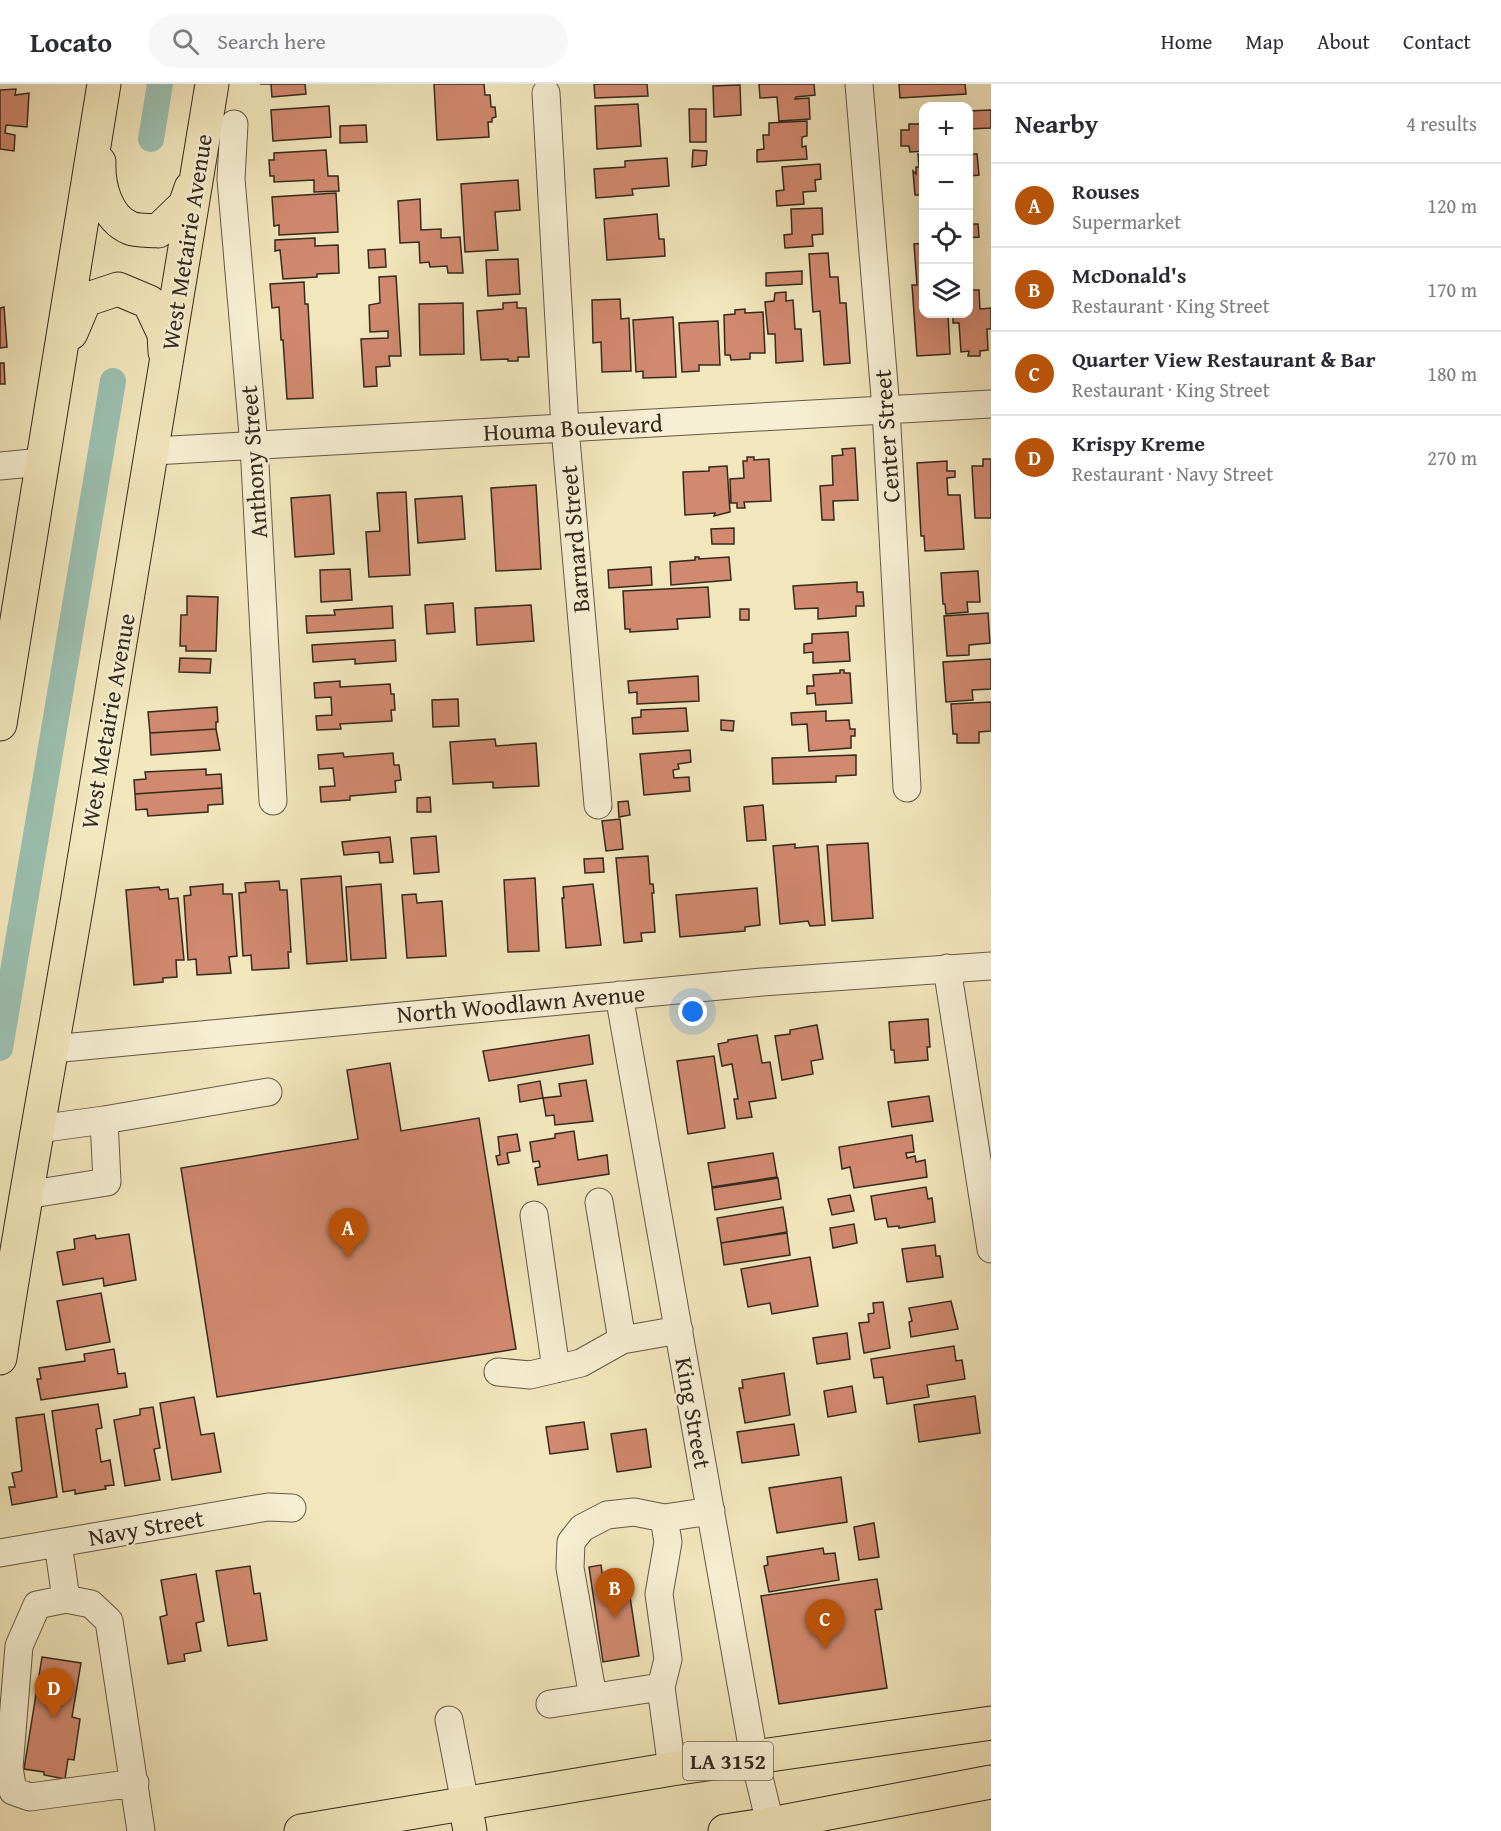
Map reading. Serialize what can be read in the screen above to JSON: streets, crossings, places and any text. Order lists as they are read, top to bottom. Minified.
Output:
{"streets":{"main road":["West Metairie Avenue","LA 3152"],"street":["Houma Boulevard","Center Street","Anthony Street","Barnard Street","North Woodlawn Avenue","King Street","Navy Street"]},"crossings":[["West Metairie Avenue","Houma Boulevard"],["West Metairie Avenue","North Woodlawn Avenue"],["Houma Boulevard","Center Street"],["Houma Boulevard","Anthony Street"],["Houma Boulevard","Barnard Street"],["North Woodlawn Avenue","King Street"],["King Street","LA 3152"]],"page":{"header":"Locato","search":"Search here","nav":["Home","Map","About","Contact"],"heading":["Nearby","4 results"],"map_buttons":["+","−"],"list":[{"mark":"A","name":"Rouses","note":"Supermarket","value":"120 m"},{"mark":"B","name":"McDonald's","note":"Restaurant · King Street","value":"170 m"},{"mark":"C","name":"Quarter View Restaurant & Bar","note":"Restaurant · King Street","value":"180 m"},{"mark":"D","name":"Krispy Kreme","note":"Restaurant · Navy Street","value":"270 m"}],"pins":["A","B","C","D"]}}
